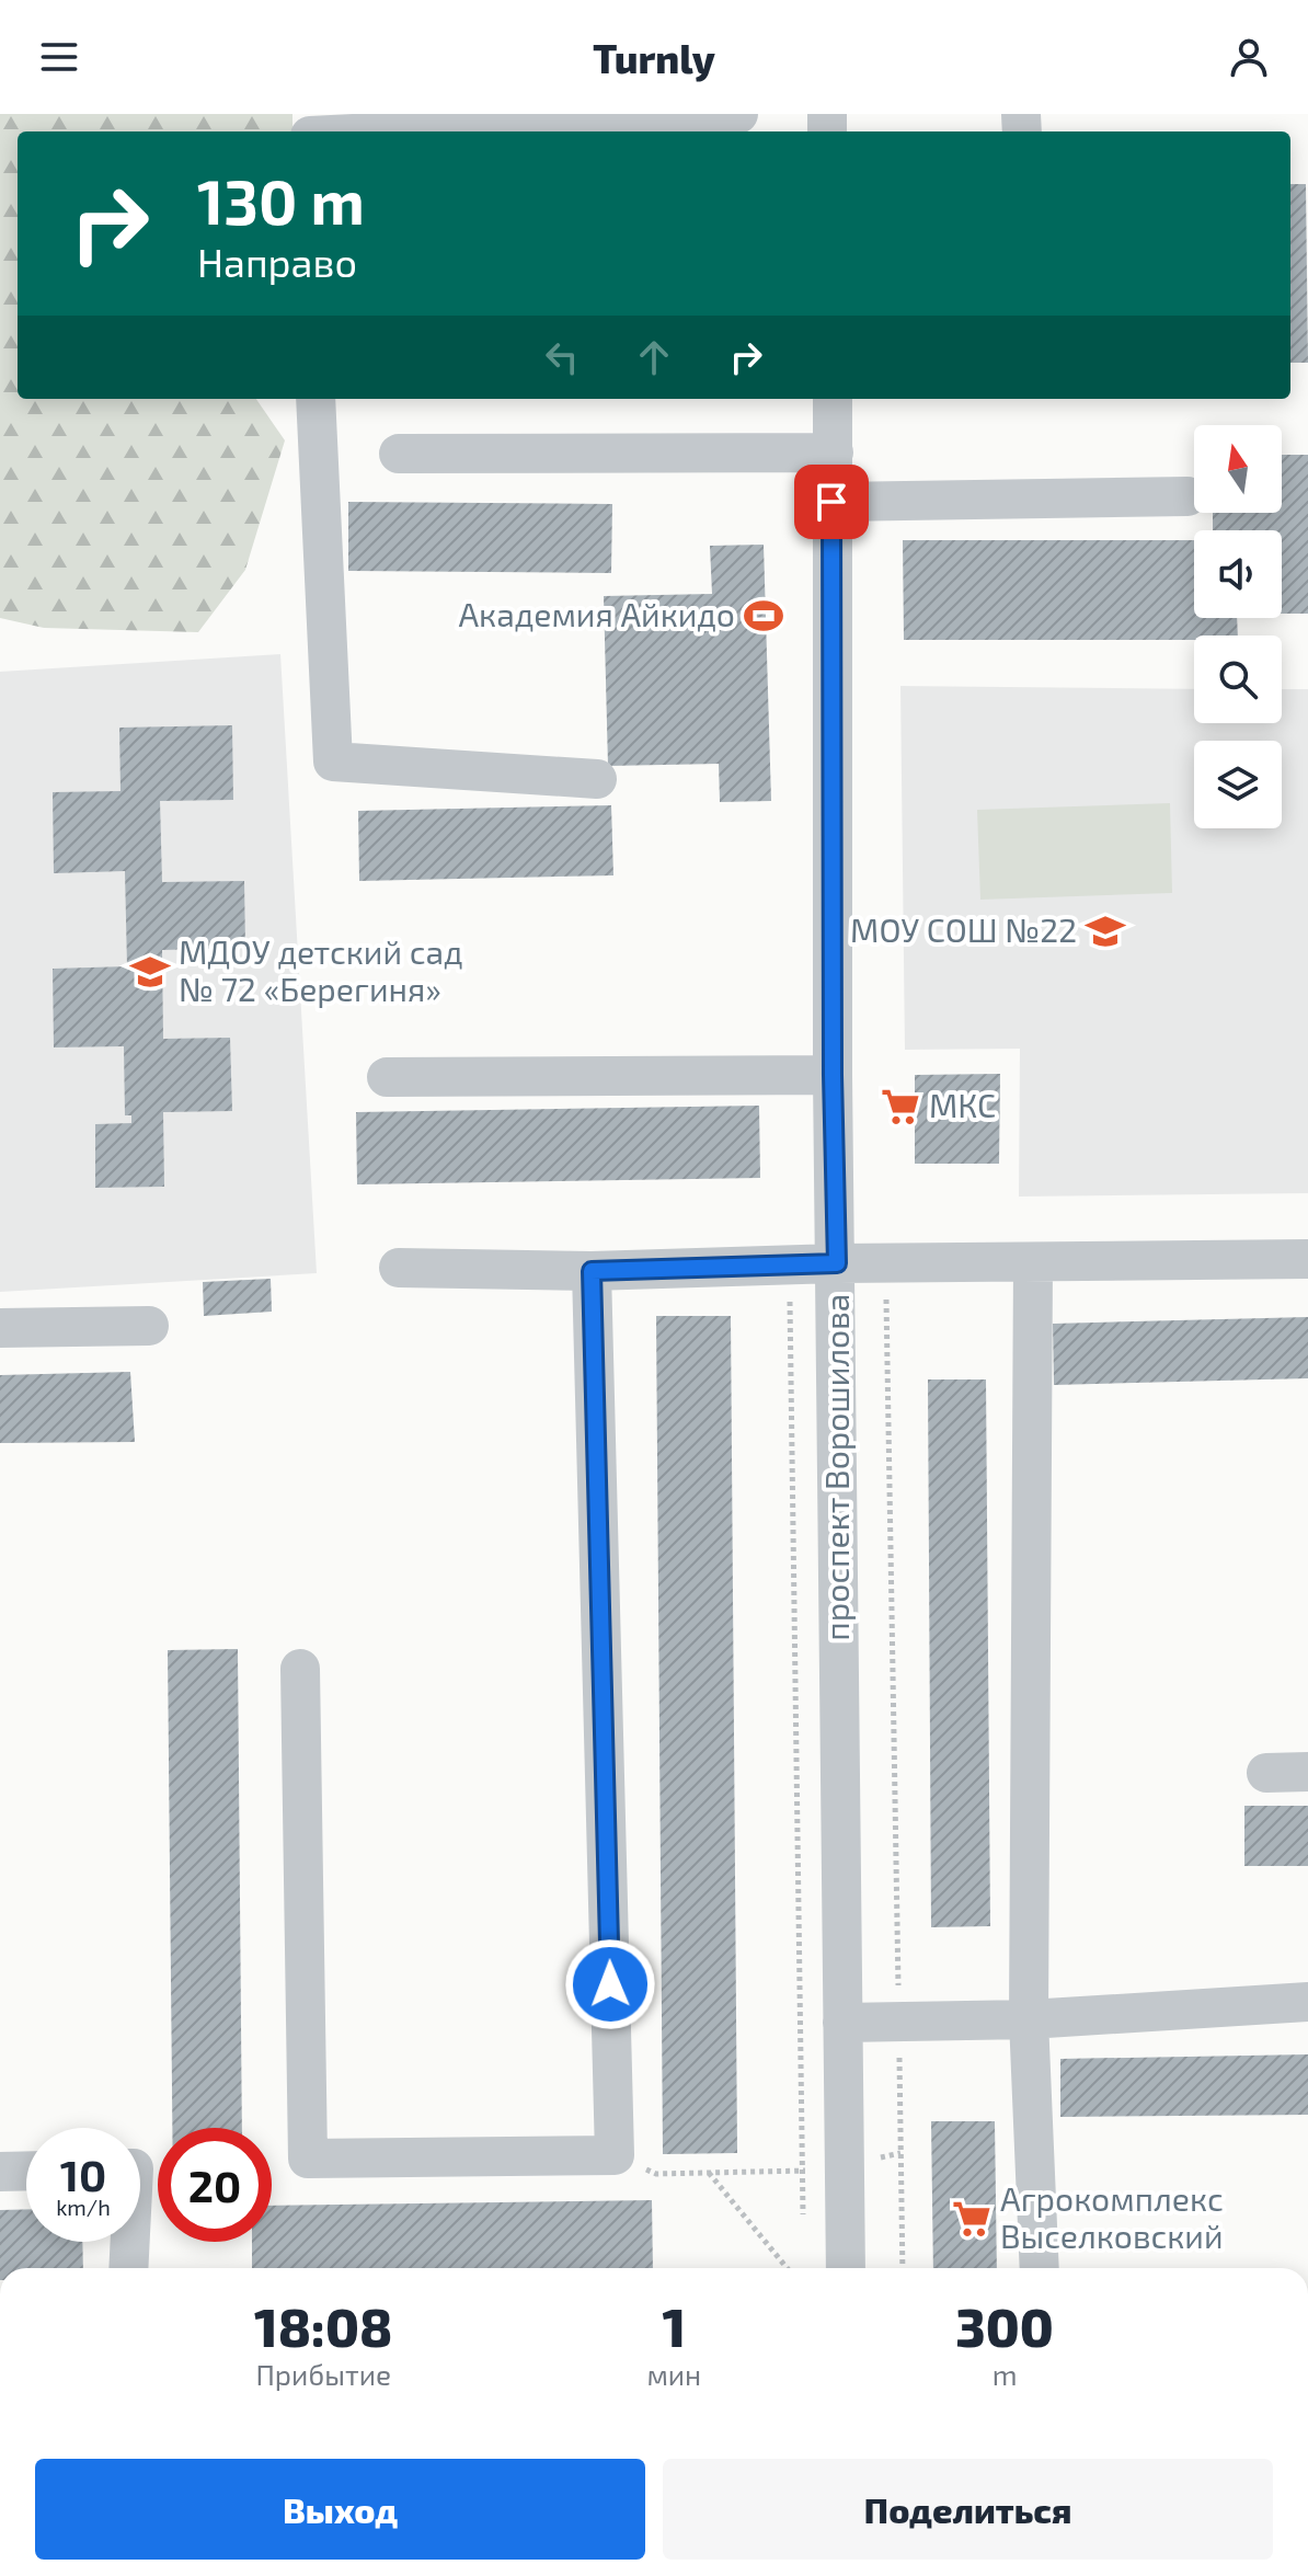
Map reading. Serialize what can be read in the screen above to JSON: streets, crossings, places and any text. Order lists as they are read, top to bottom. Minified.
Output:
{"streets":{"street":["проспект Ворошилова"]},"places":{"sports":["Академия Айкидо"],"school or university":["МОУ СОШ №22","МДОУ детский сад № 72 «Берегиня»"],"supermarket":["МКС","Агрокомплекс Выселковский"]},"north":"top","page":{"header":"Turnly","turn":["130 m","Направо"],"speed":"10 km/h","limit":"20","eta":["18:08","Прибытие","1","мин","300","m"],"buttons":["Выход","Поделиться"]}}
